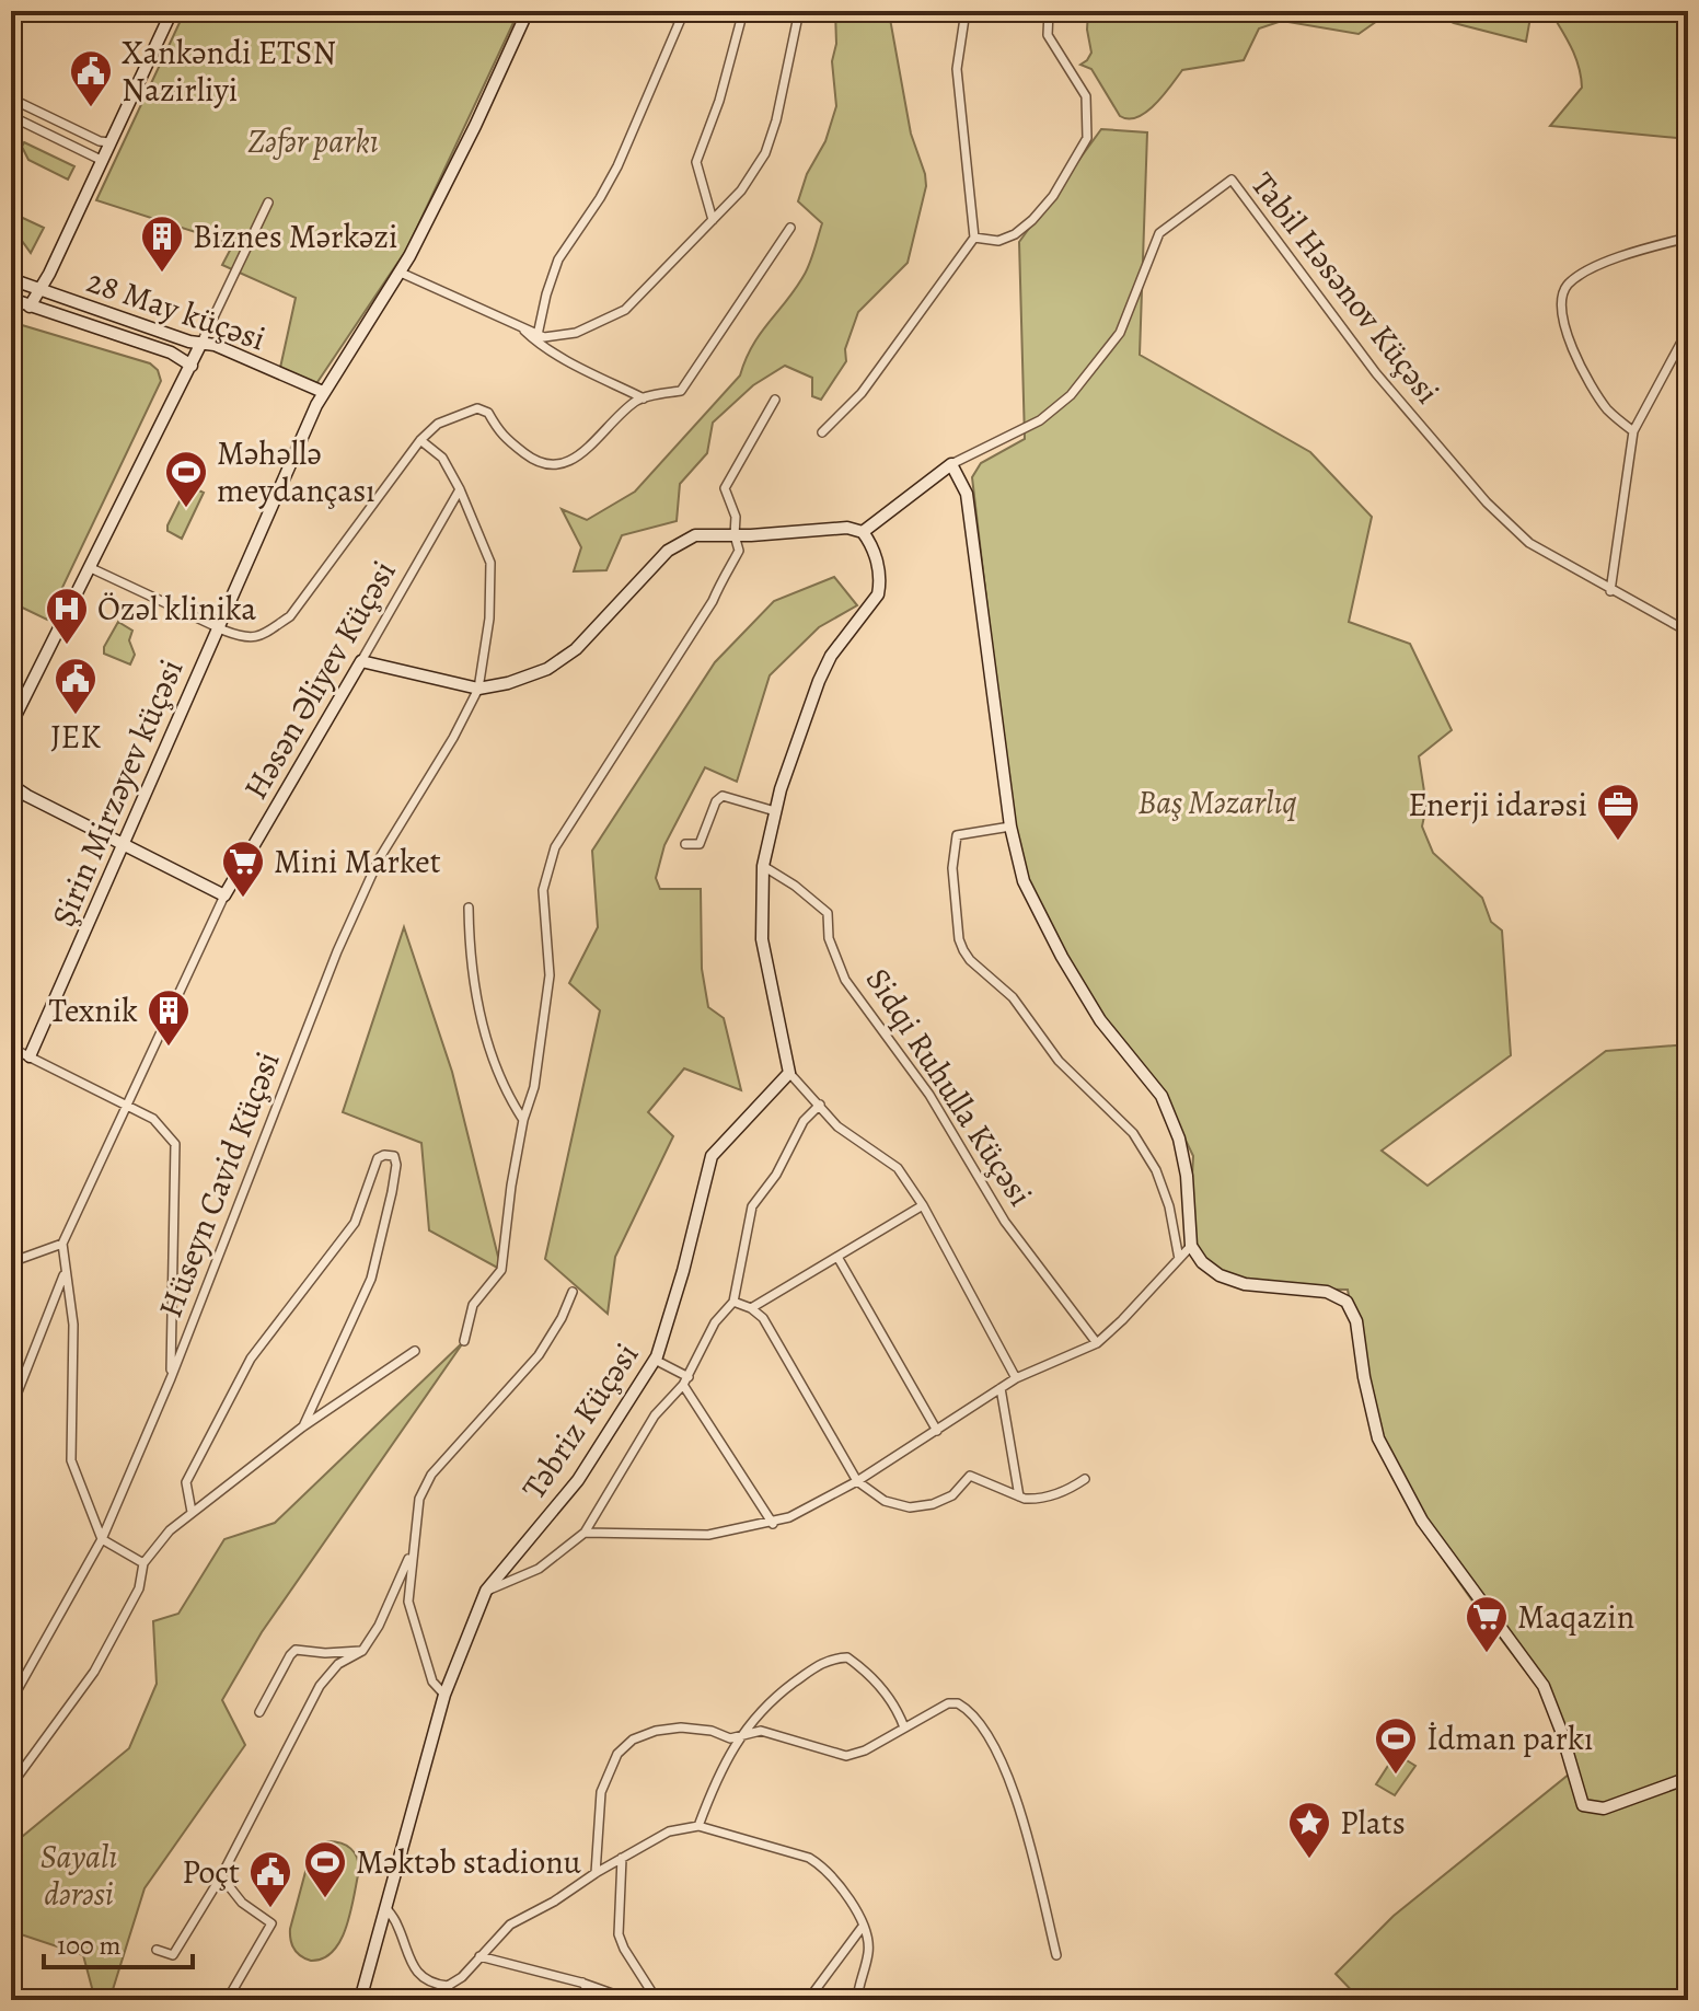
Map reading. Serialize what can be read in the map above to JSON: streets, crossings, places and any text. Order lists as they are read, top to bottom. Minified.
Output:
{"streets":{"street":["Tabil Həsənov Küçəsi","28 May küçəsi","Həsən Əliyev Küçəsi","Şirin Mirzəyev küçəsi","Sidqi Ruhulla Küçəsi","Hüseyn Cavid Küçəsi","Təbriz Küçəsi"]},"crossings":[["28 May küçəsi","Şirin Mirzəyev küçəsi"],["Həsən Əliyev Küçəsi","Hüseyn Cavid Küçəsi"]],"parks":["Zəfər parkı","Baş Məzarlıq","Sayalı dərəsi"],"places":{"public building":["Xankəndi ETSN Nazirliyi","JEK","Poçt"],"building":["Biznes Mərkəzi","Texnik"],"sports":["Məhəllə meydançası","İdman parkı","Məktəb stadionu"],"hospital":["Özəl klinika"],"office":["Enerji idarəsi"],"supermarket":["Mini Market","Maqazin"],"place":["Plats"]},"scale_bar":"100 m"}
